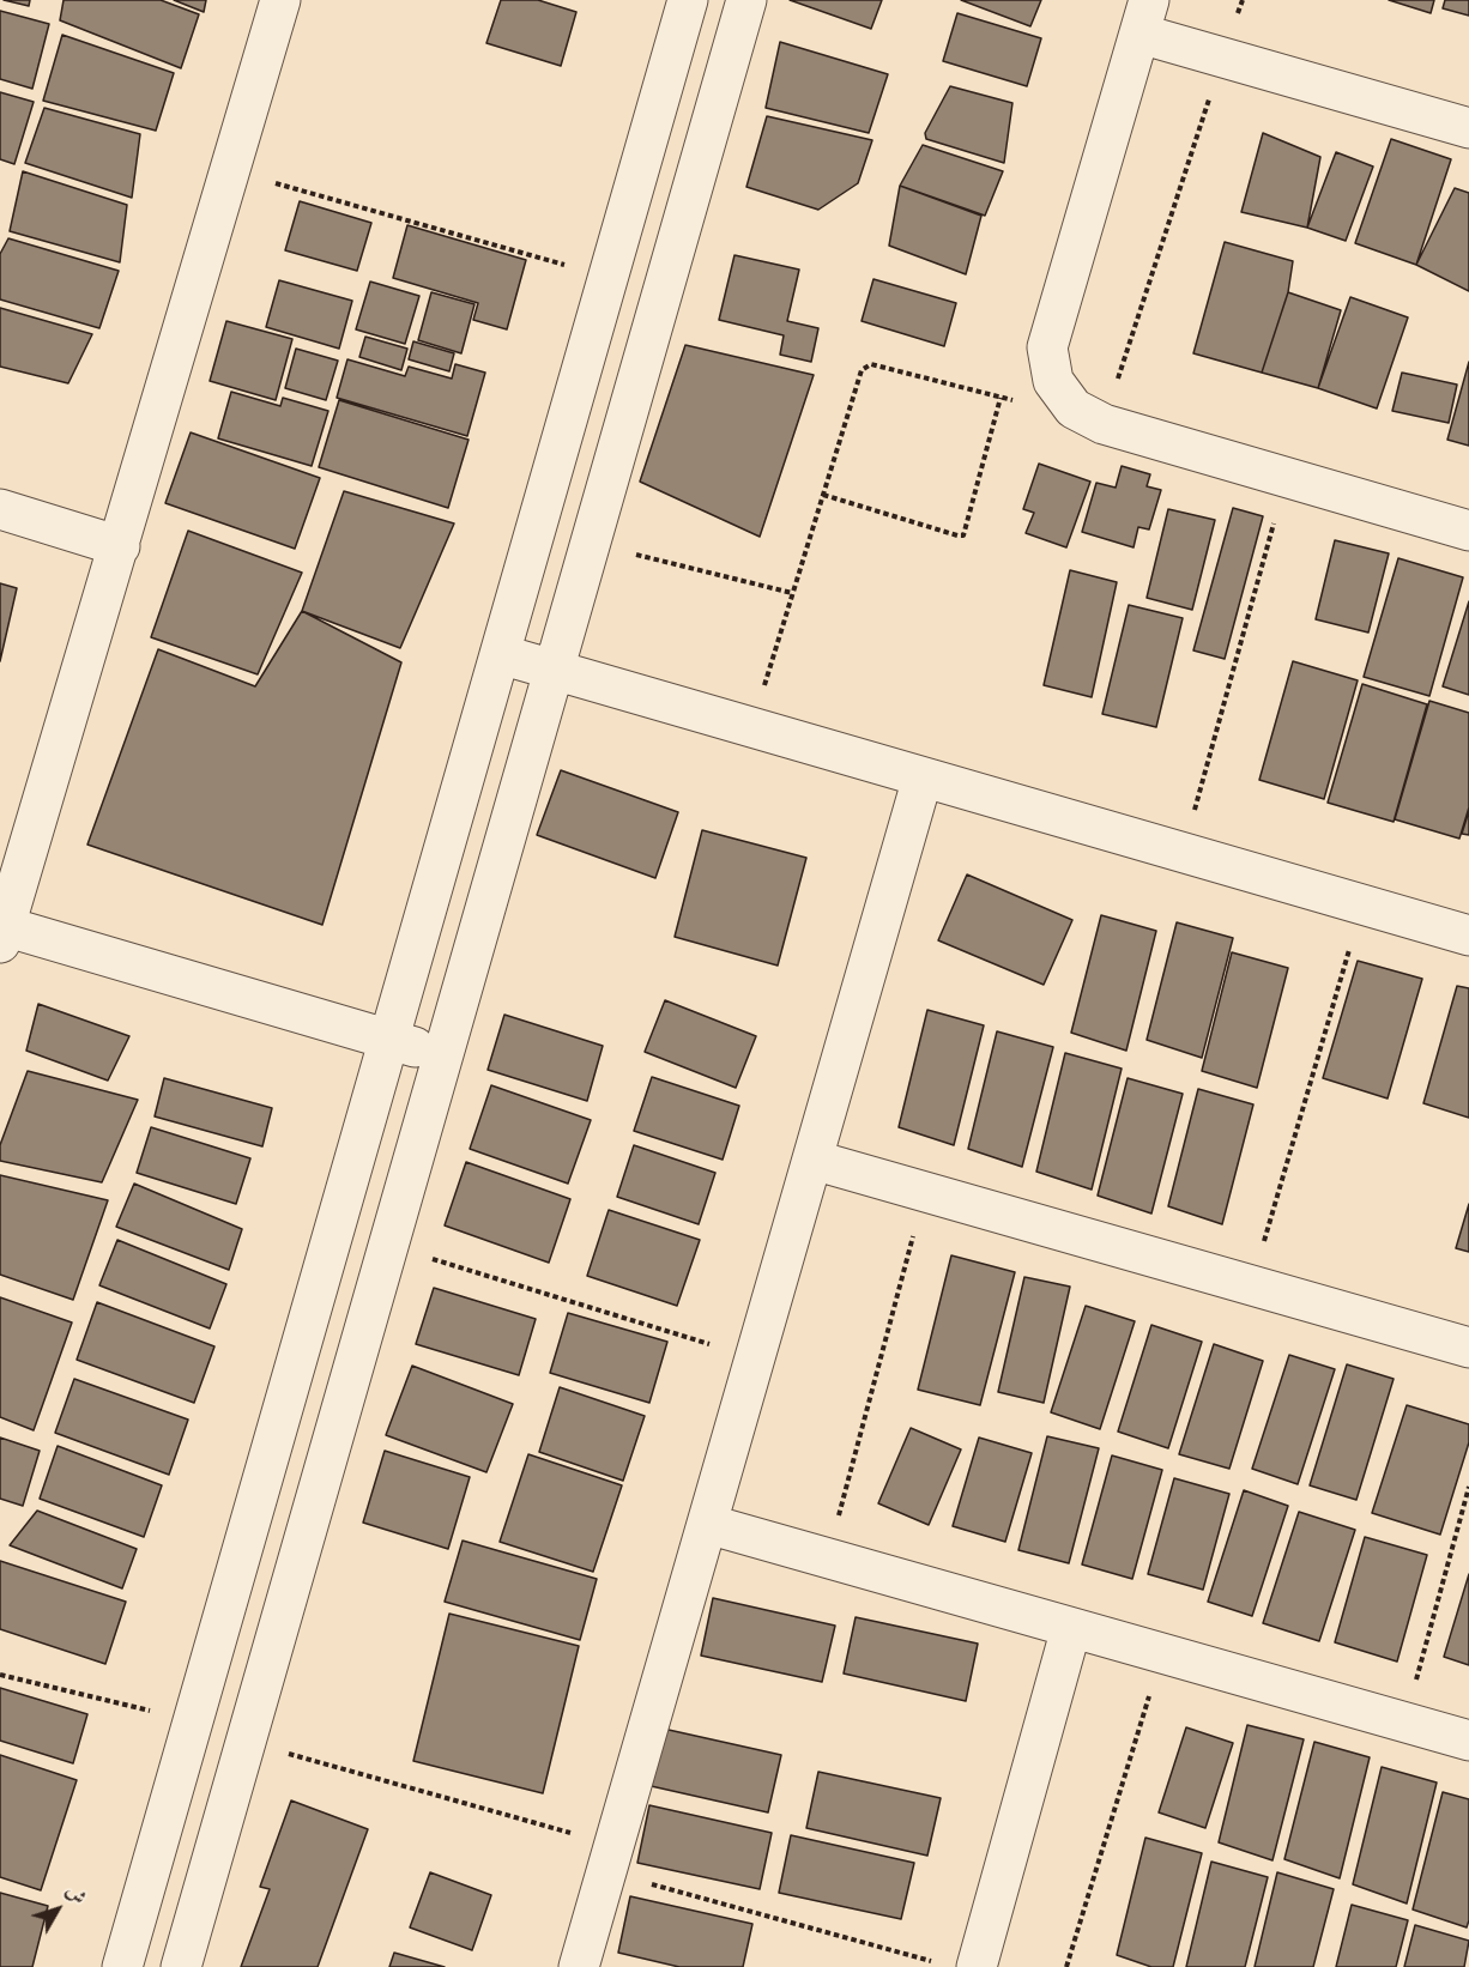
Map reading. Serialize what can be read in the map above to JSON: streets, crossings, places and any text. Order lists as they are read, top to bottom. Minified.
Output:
{"north":"top right"}
